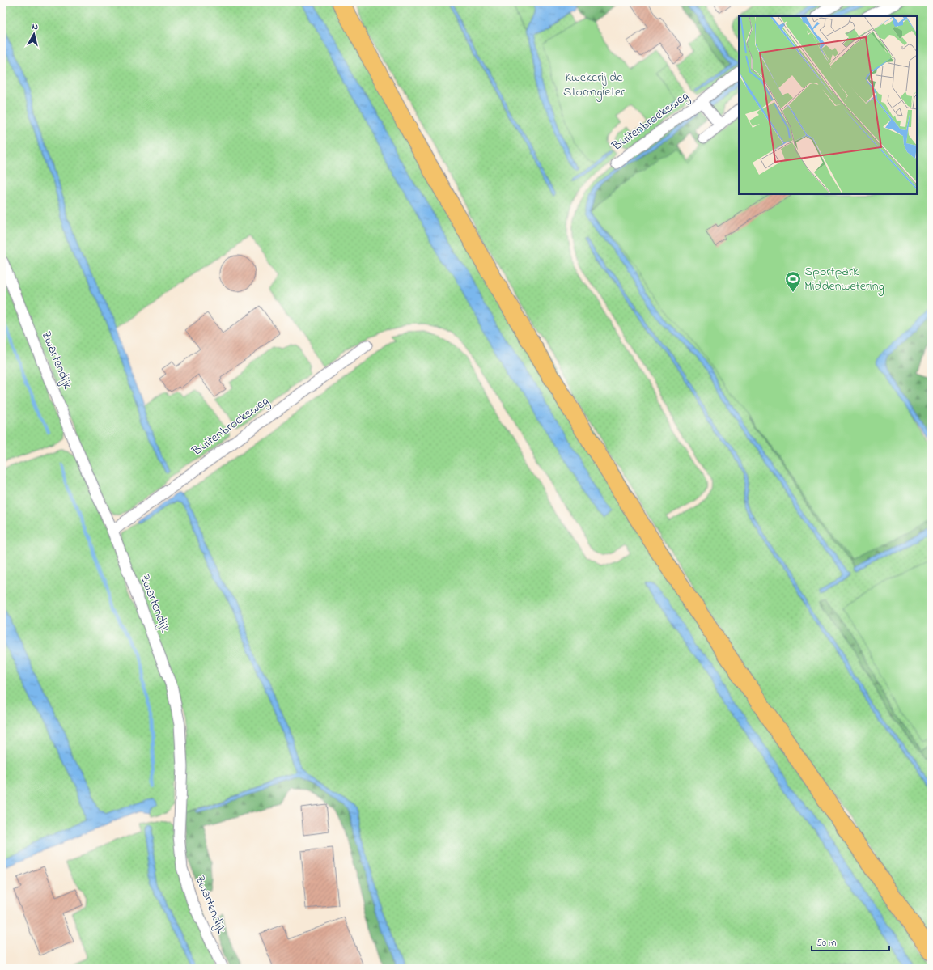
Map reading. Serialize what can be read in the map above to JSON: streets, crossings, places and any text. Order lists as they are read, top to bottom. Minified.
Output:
{"streets":{"street":["Buitenbroeksweg","Zwartendijk"]},"crossings":[["Buitenbroeksweg","Zwartendijk"]],"parks":["Kwekerij de Stormgieter"],"places":{"sports":["Sportpark Middenwetering"]},"scale_bar":"50 m","north":"top"}
